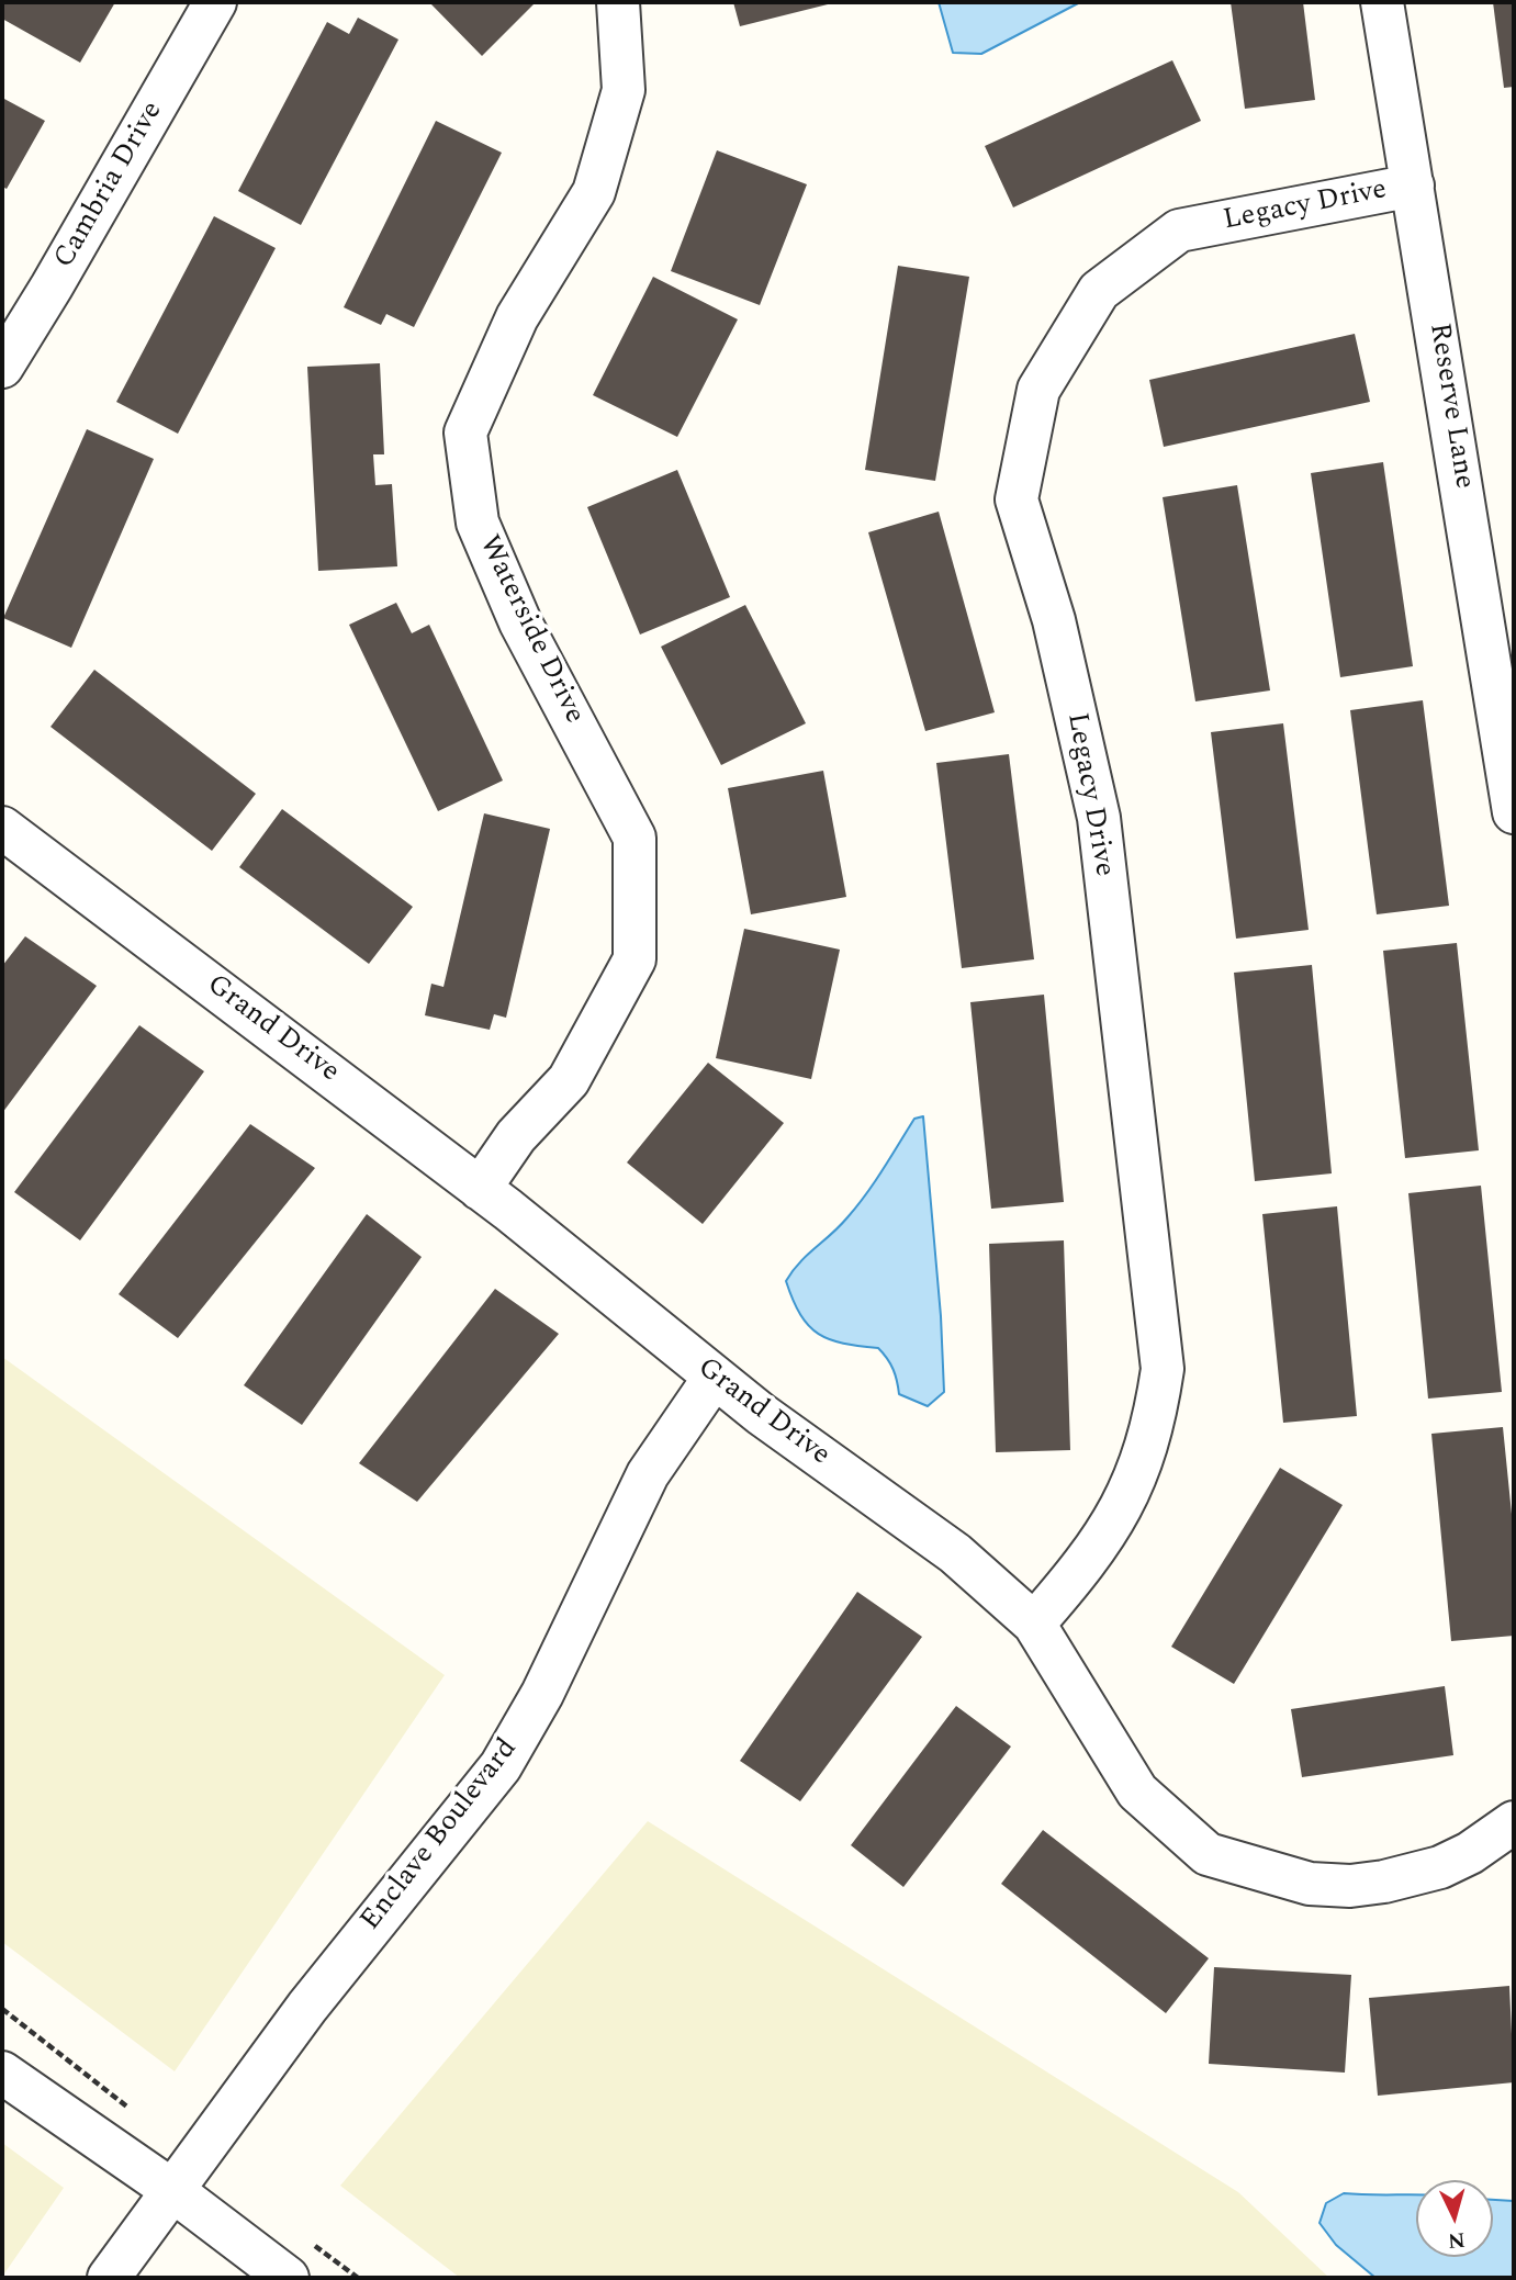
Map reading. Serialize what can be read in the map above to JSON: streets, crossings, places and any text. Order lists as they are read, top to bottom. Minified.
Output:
{"streets":{"street":["Cambria Drive","Legacy Drive","Reserve Lane","Waterside Drive","Grand Drive","Enclave Boulevard"]},"crossings":[["Legacy Drive","Reserve Lane"],["Legacy Drive","Grand Drive"],["Waterside Drive","Grand Drive"],["Grand Drive","Enclave Boulevard"]],"north":"bottom"}
